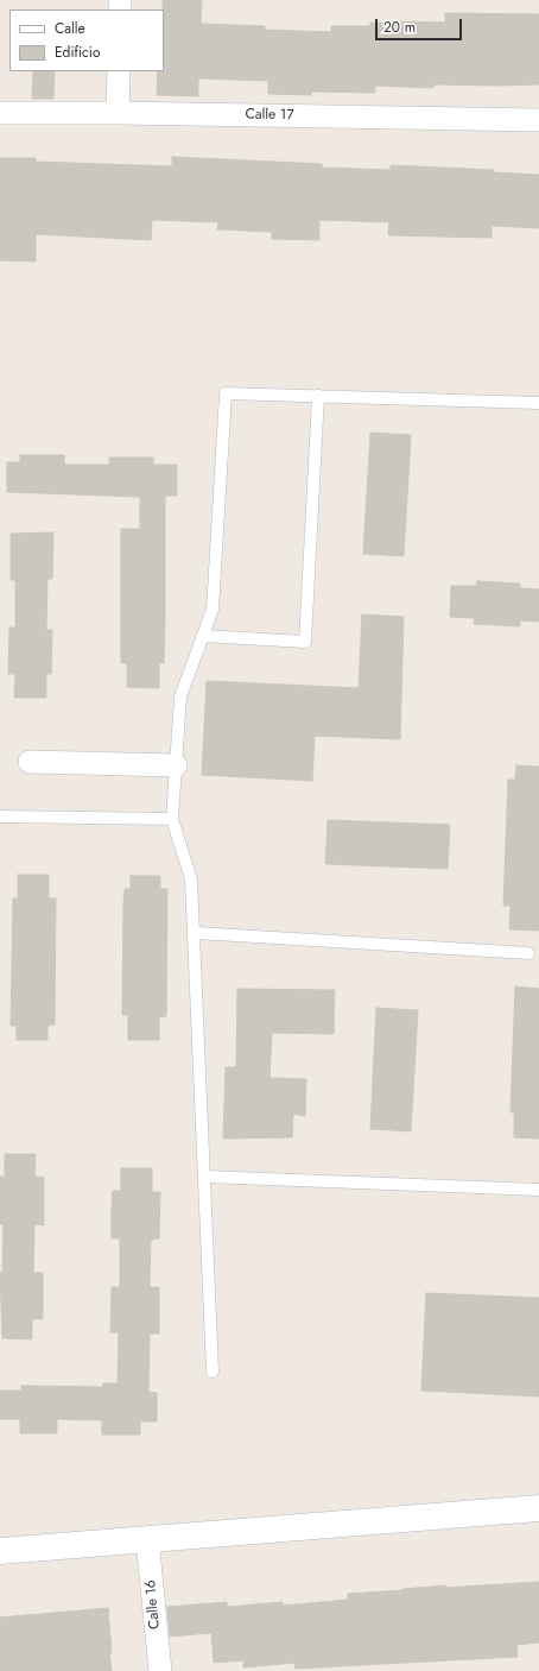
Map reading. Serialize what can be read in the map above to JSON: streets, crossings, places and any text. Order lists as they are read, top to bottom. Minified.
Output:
{"streets":{"street":["Calle 17","Calle 16"]},"legend":["Calle","Edificio"],"scale_bar":"20 m"}
